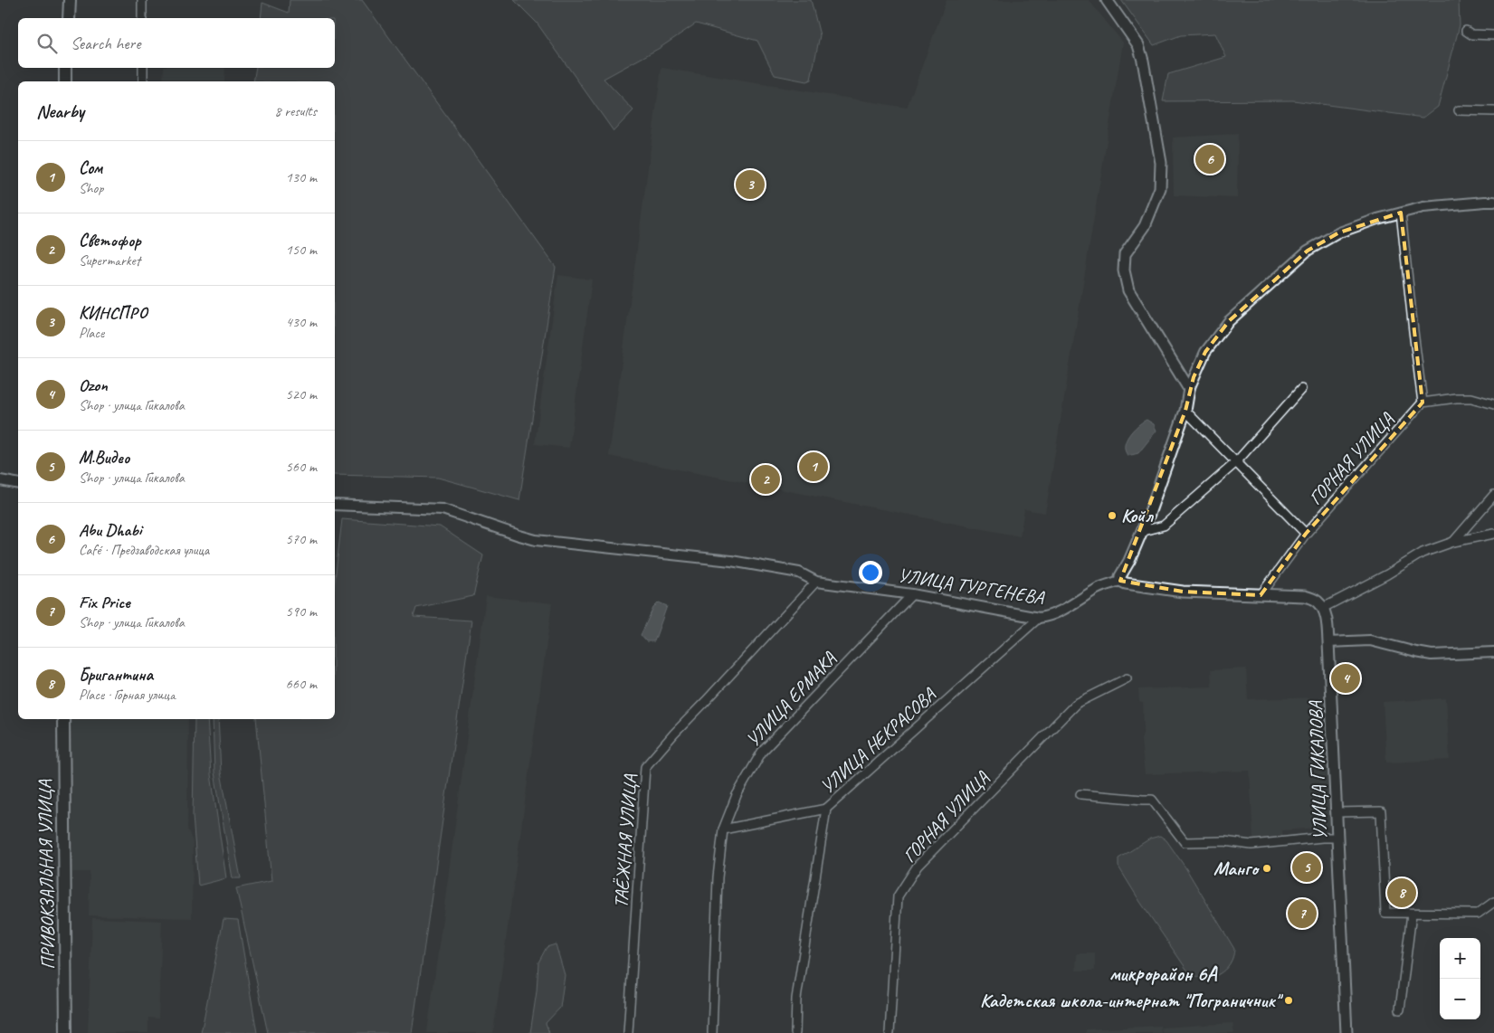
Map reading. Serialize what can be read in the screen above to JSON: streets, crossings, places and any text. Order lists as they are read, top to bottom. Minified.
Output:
{"streets":{"main road":["УЛИЦА ГИКАЛОВА","ПРИВОКЗАЛЬНАЯ УЛИЦА"],"street":["ГОРНАЯ УЛИЦА","УЛИЦА ТУРГЕНЕВА","УЛИЦА ЕРМАКА","УЛИЦА НЕКРАСОВА","ТАЁЖНАЯ УЛИЦА"]},"crossings":[["УЛИЦА ТУРГЕНЕВА","УЛИЦА ЕРМАКА"],["УЛИЦА ТУРГЕНЕВА","УЛИЦА НЕКРАСОВА"],["УЛИЦА ТУРГЕНЕВА","ТАЁЖНАЯ УЛИЦА"]],"districts":["микрорайон 6А"],"places":["Койл","Манго","Кадетская школа-интернат \"Пограничник\""],"page":{"search":"Search here","heading":["Nearby","8 results"],"list":[{"mark":"1","name":"Сом","note":"Shop","value":"130 m"},{"mark":"2","name":"Светофор","note":"Supermarket","value":"150 m"},{"mark":"3","name":"КИНСПРО","note":"Place","value":"430 m"},{"mark":"4","name":"Ozon","note":"Shop · улица Гикалова","value":"520 m"},{"mark":"5","name":"М.Видео","note":"Shop · улица Гикалова","value":"560 m"},{"mark":"6","name":"Abu Dhabi","note":"Café · Предзаводская улица","value":"570 m"},{"mark":"7","name":"Fix Price","note":"Shop · улица Гикалова","value":"590 m"},{"mark":"8","name":"Бригантина","note":"Place · Горная улица","value":"660 m"}],"pins":["6","3","1","2","4","5","8","7"],"map_buttons":["+","−"]}}
